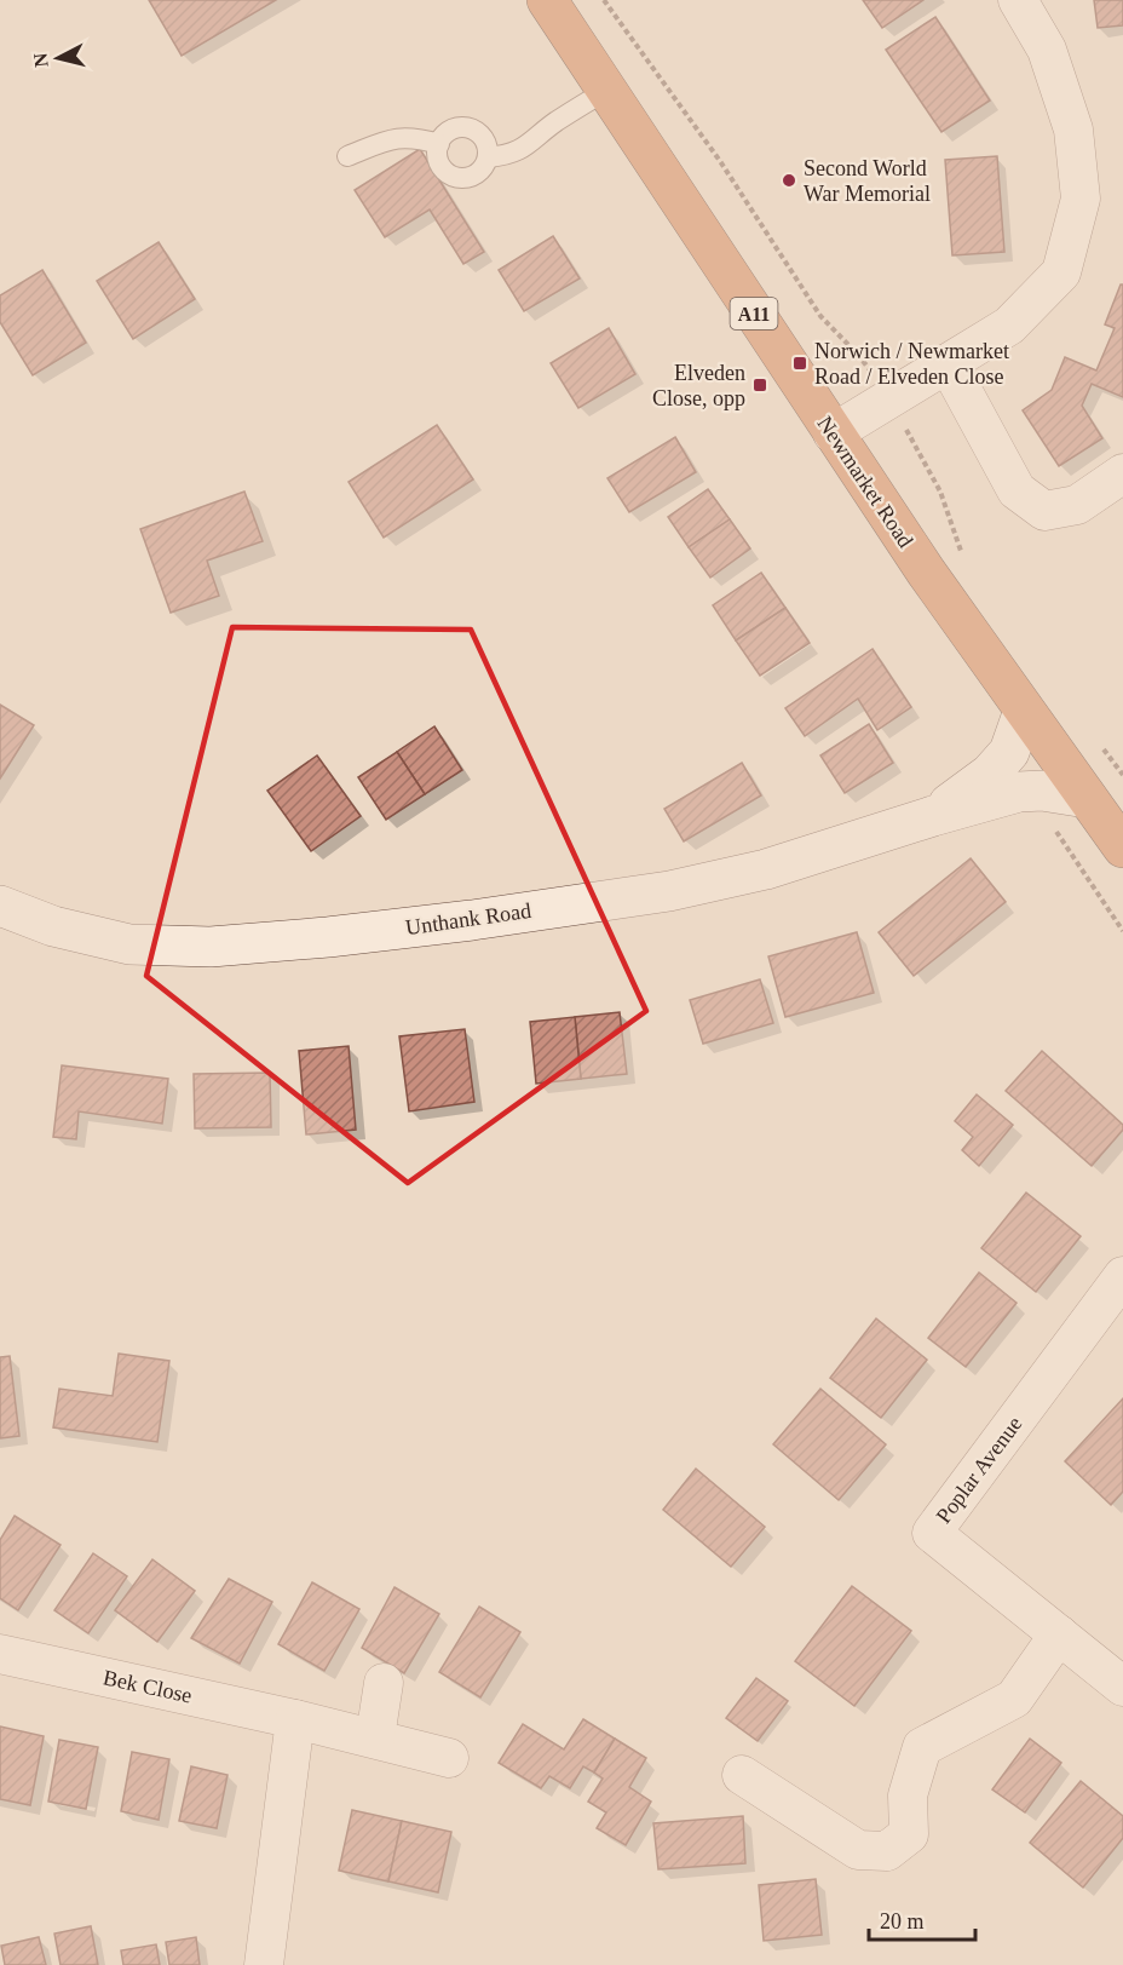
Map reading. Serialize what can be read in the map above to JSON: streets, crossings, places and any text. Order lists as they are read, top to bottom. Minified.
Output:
{"streets":{"highway":["A11","Newmarket Road"],"street":["Unthank Road","Poplar Avenue","Bek Close"]},"crossings":[["Newmarket Road","Unthank Road"]],"places":{"other":["Second World War Memorial"],"transit":["Norwich / Newmarket Road / Elveden Close","Elveden Close, opp"]},"scale_bar":"20 m","north":"left"}
